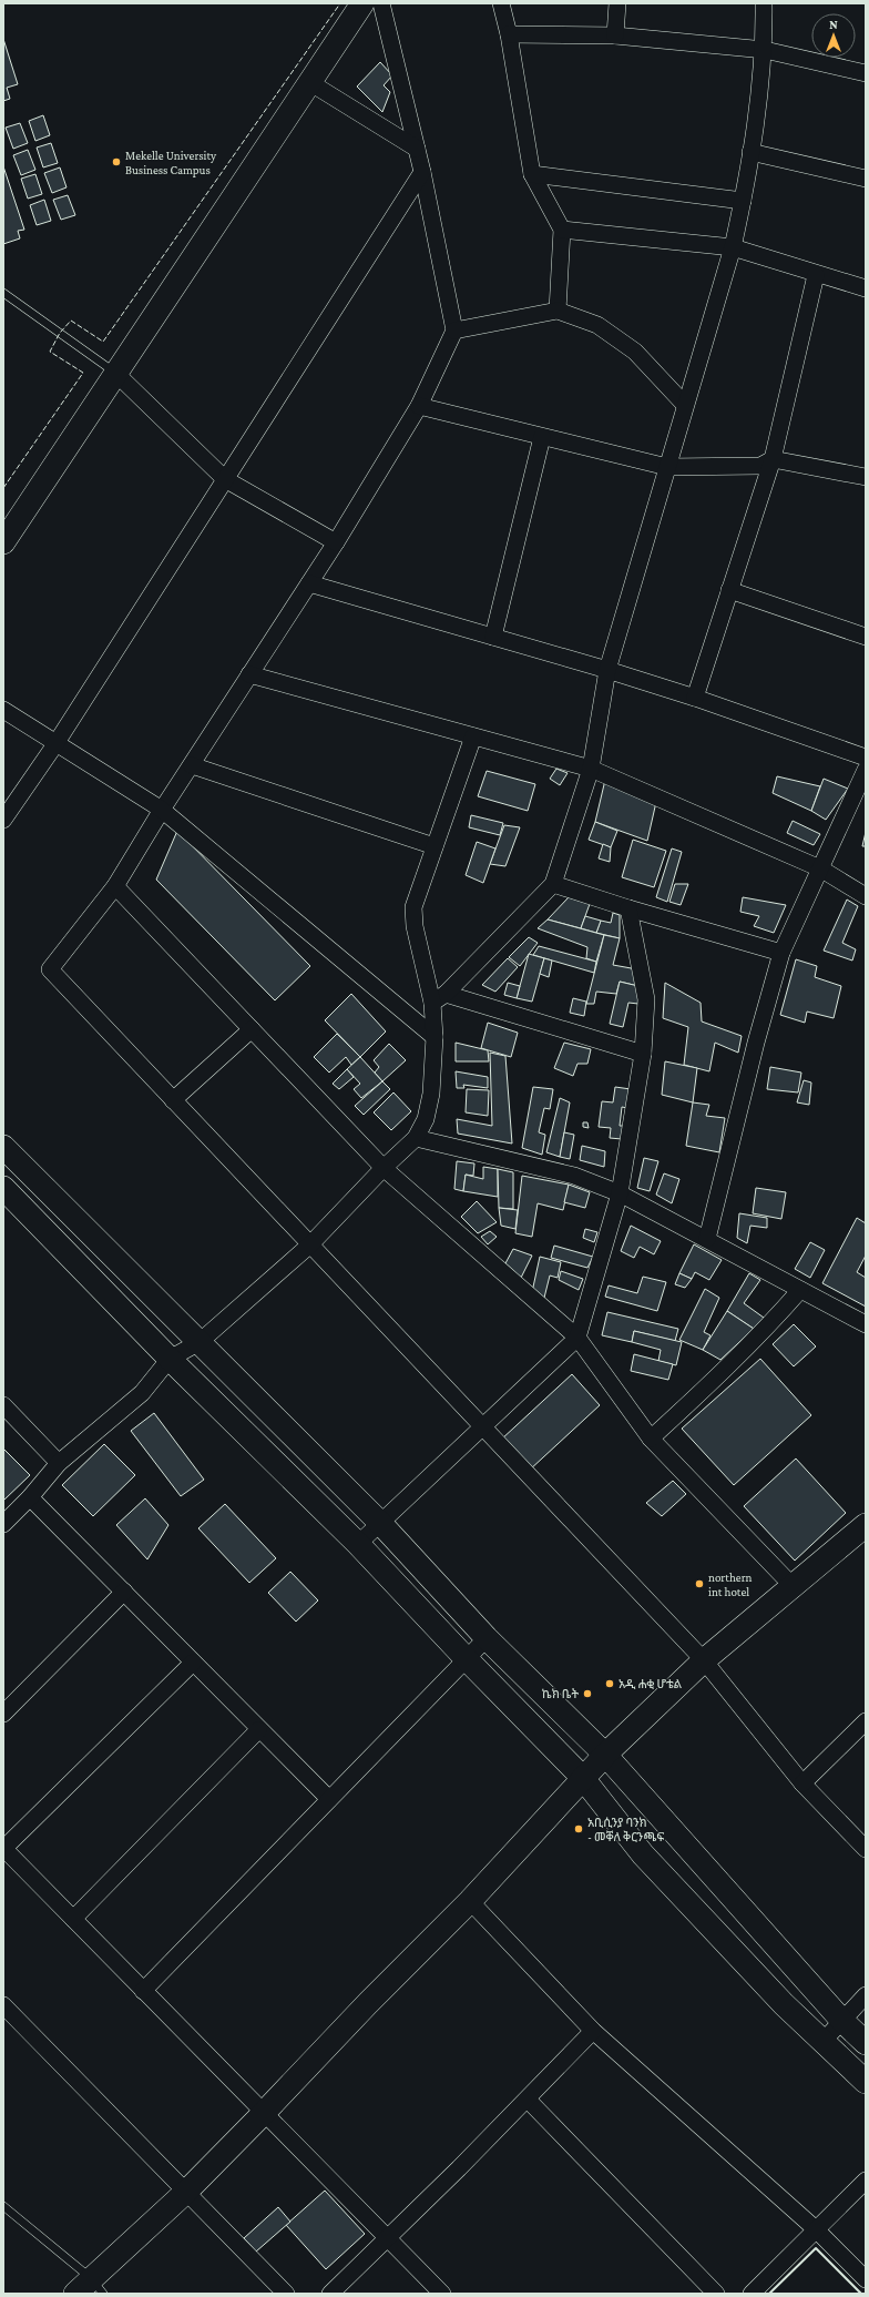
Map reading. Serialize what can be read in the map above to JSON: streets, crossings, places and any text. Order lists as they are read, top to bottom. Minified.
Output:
{"places":["Mekelle University Business Campus","northern int hotel","አዲ ሐቂ ሆቴል","ኬክ ቤት","አቢሲንያ ባንክ - መቐለ ቅርንጫፍ"],"north":"top"}
